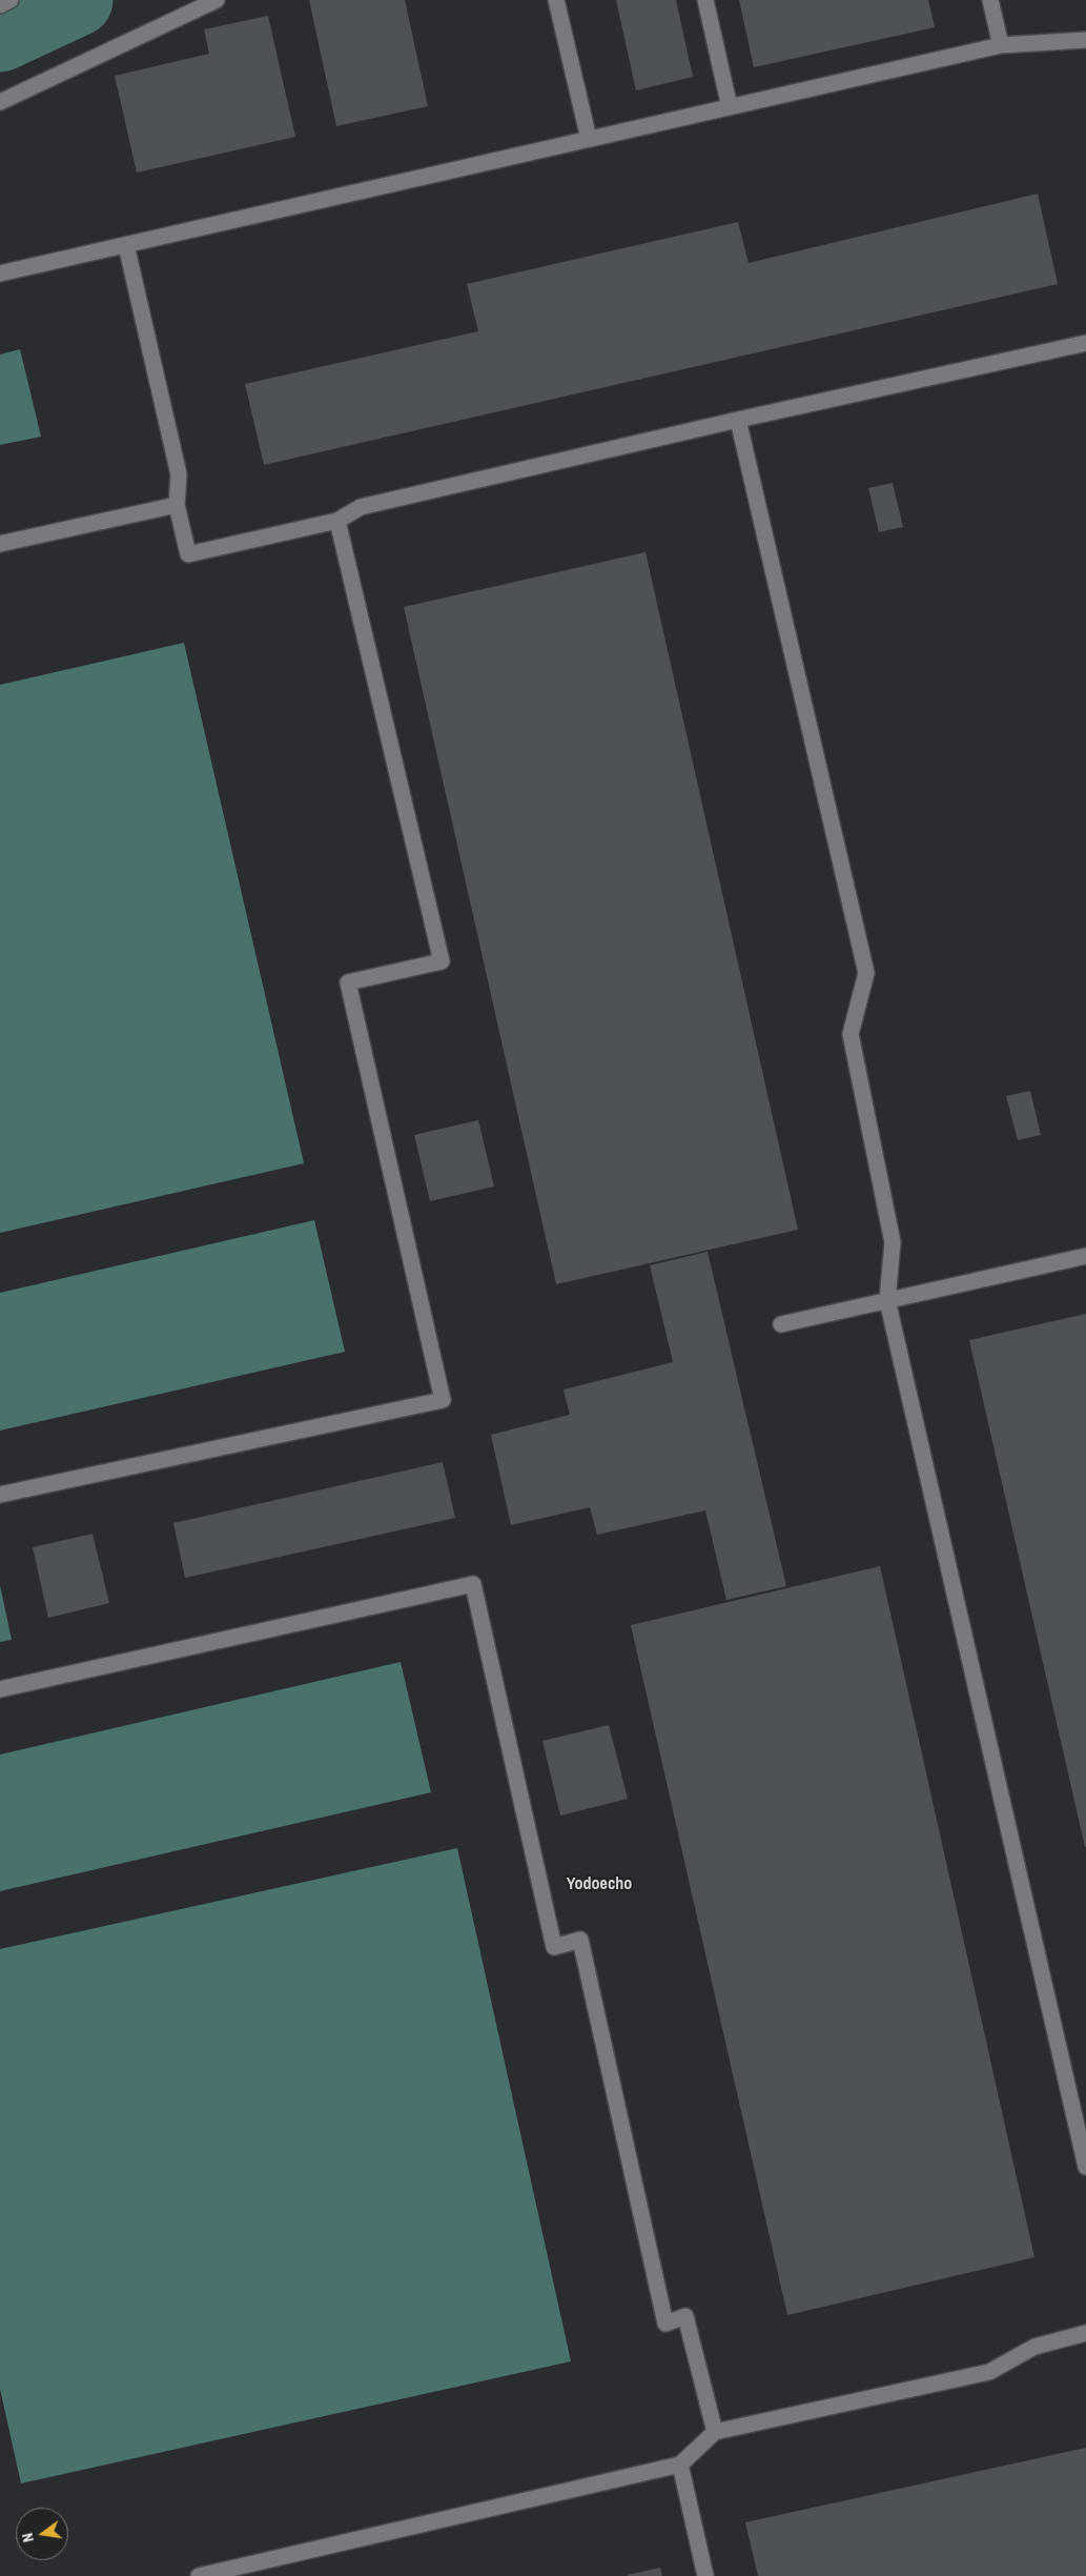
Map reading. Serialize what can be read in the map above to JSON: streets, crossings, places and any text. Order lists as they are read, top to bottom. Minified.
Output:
{"districts":["Yodoecho"],"north":"left"}
